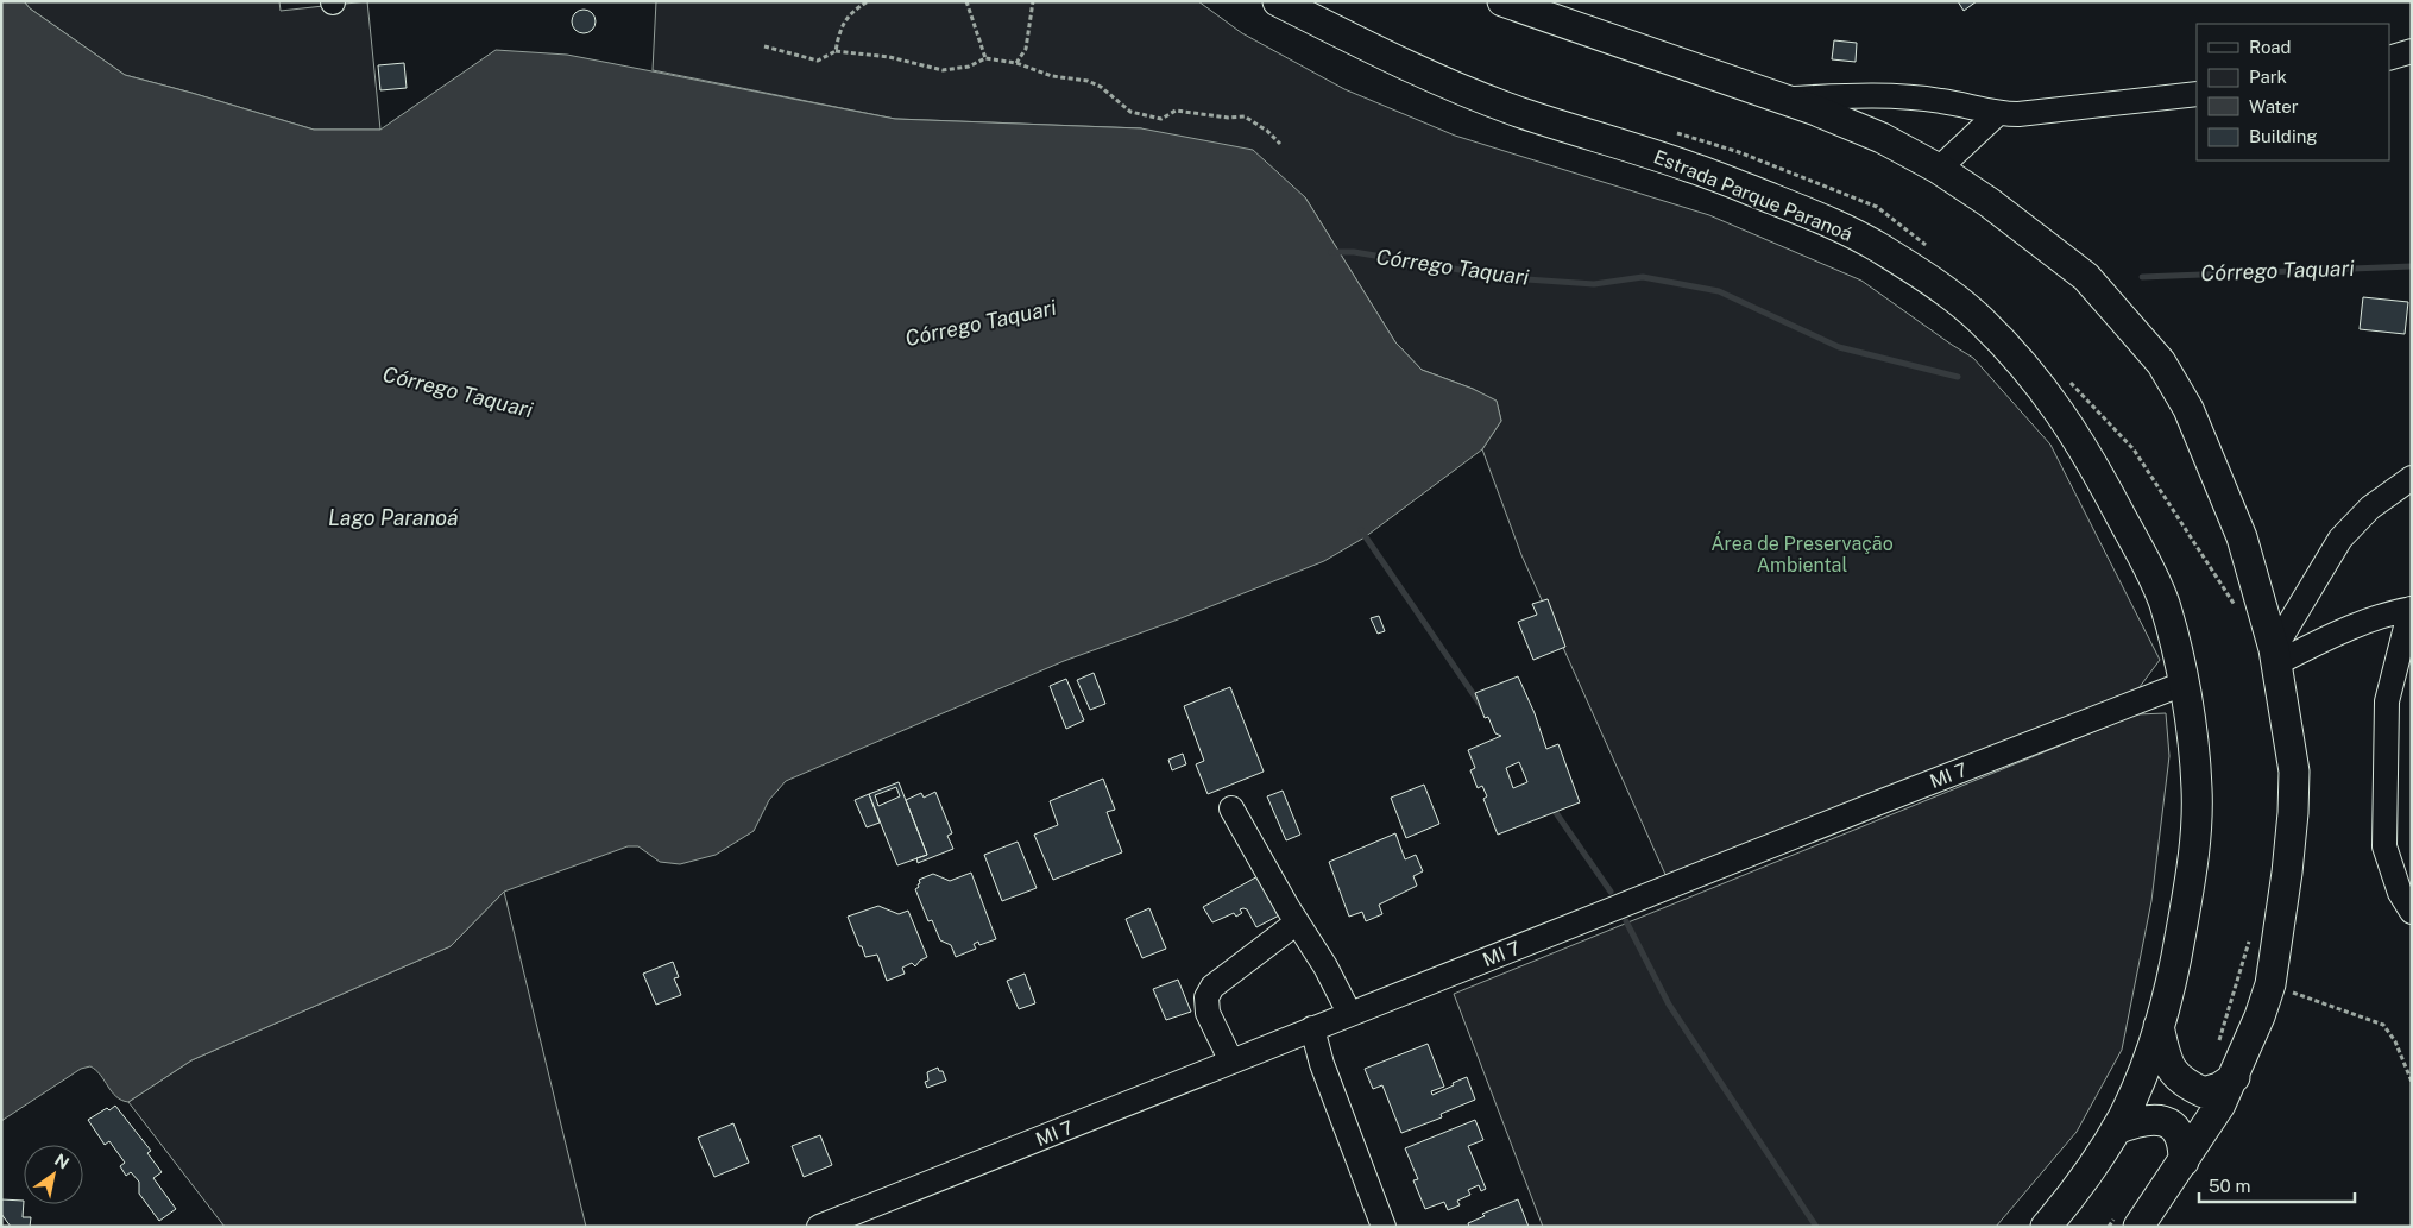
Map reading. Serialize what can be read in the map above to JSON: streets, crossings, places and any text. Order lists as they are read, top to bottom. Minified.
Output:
{"streets":{"main road":["Estrada Parque Paranoá"],"street":["MI 7"]},"crossings":[["Estrada Parque Paranoá","MI 7"]],"water":["Córrego Taquari","Lago Paranoá"],"parks":["Área de Preservação Ambiental"],"legend":["Road","Park","Water","Building"],"scale_bar":"50 m","north":"top right"}
